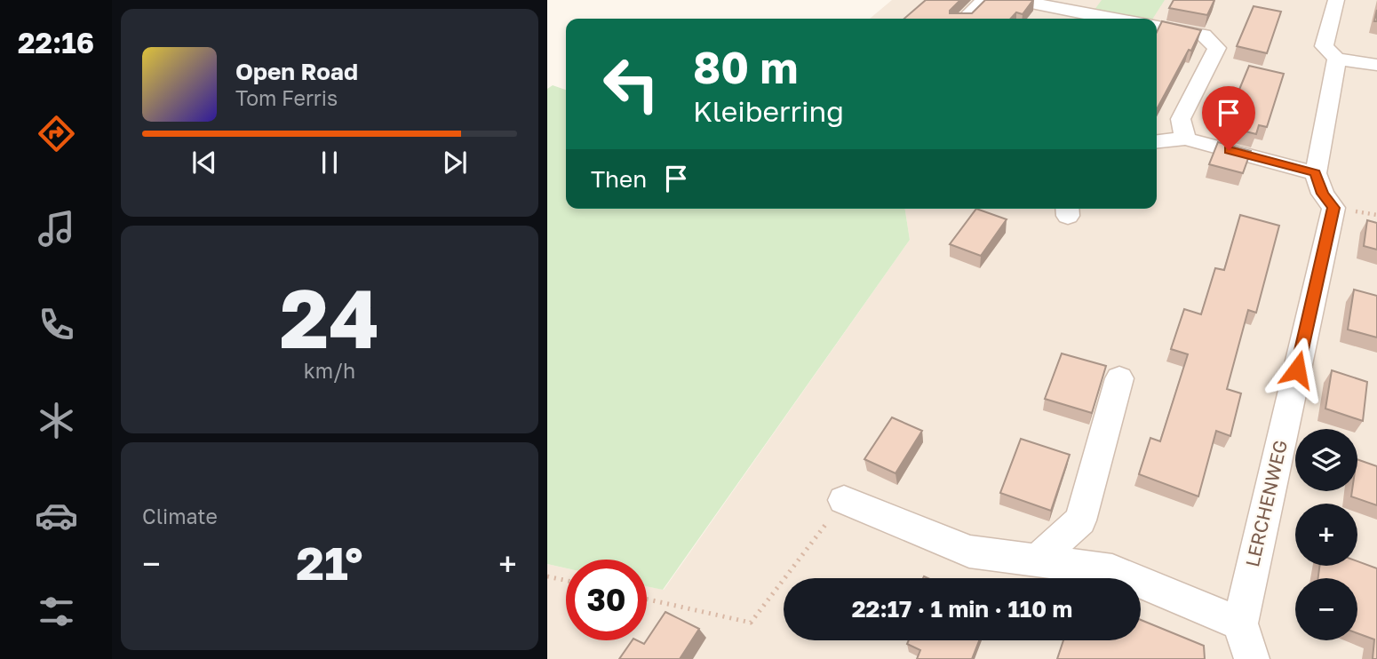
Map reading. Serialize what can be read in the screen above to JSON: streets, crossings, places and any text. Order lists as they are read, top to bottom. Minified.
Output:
{"streets":{"street":["LERCHENWEG"]},"page":{"tabs":"22:16","turn":["80 m","Kleiberring"],"song":["Open Road","Tom Ferris"],"then":"Then","tile":[["24","km/h"],"Climate"],"map_buttons":["+","−"],"heat":["−","21°","+"],"limit":"30","trip":"22:17 · 1 min · 110 m"}}
